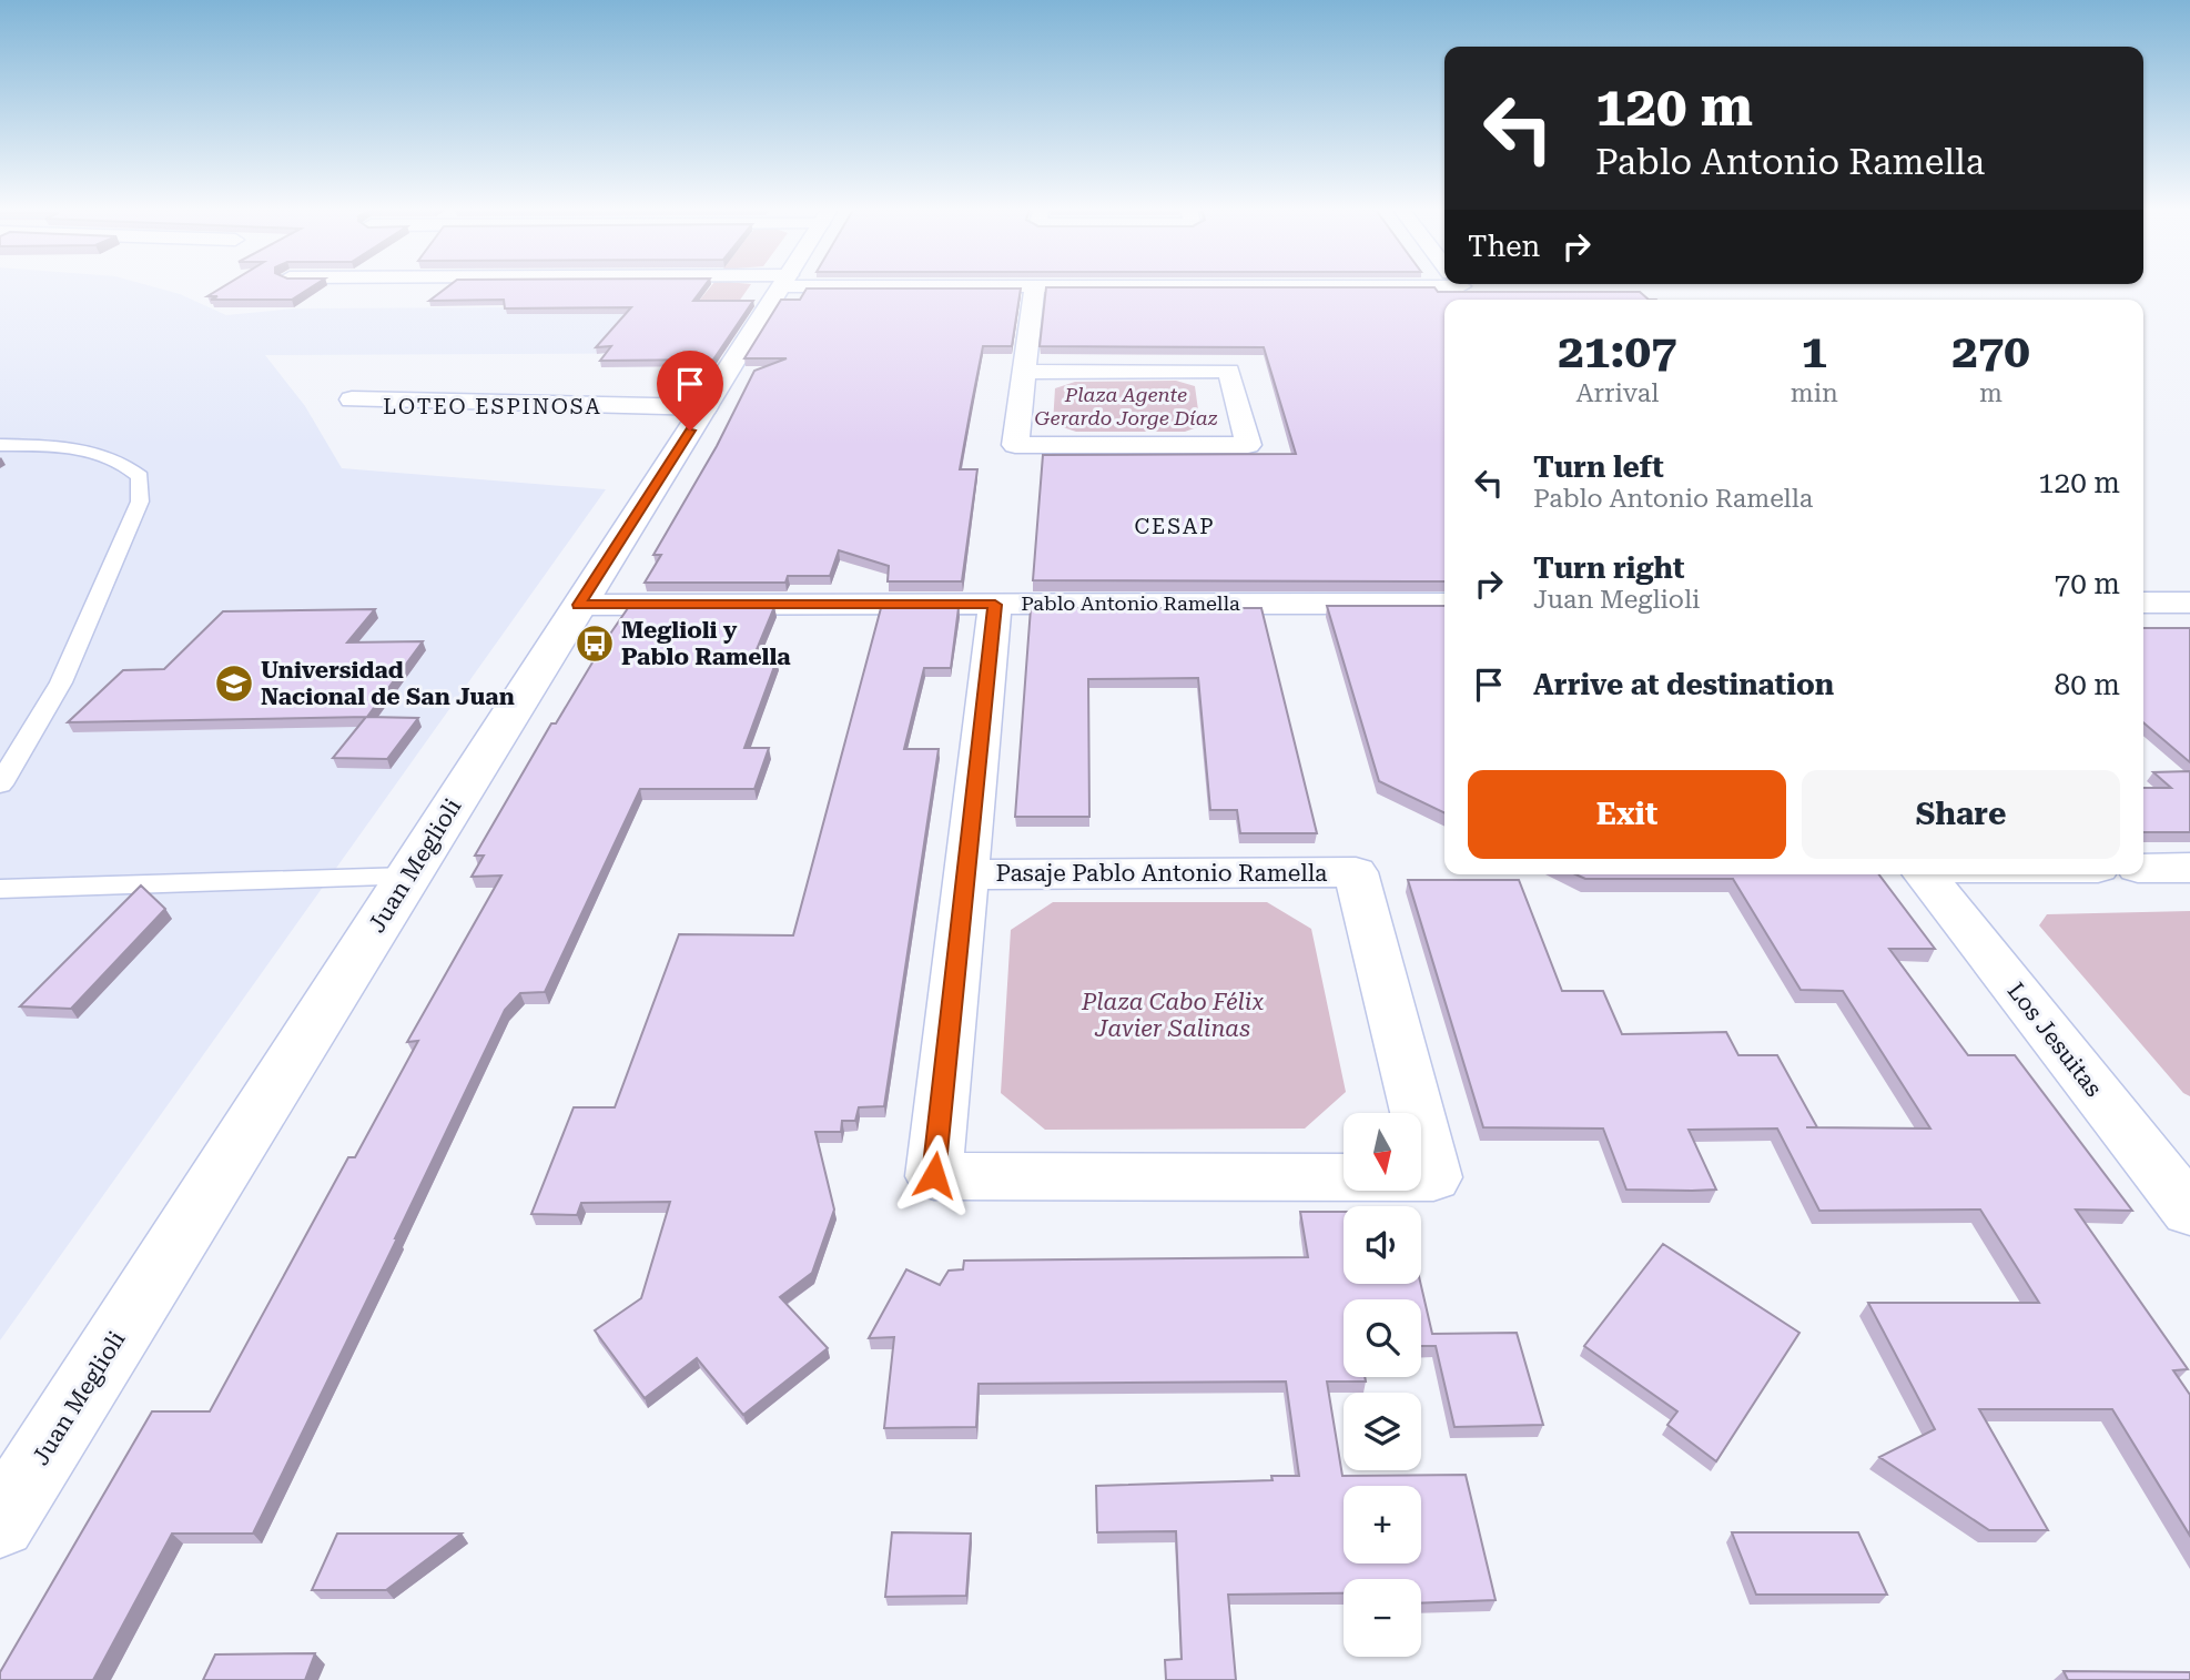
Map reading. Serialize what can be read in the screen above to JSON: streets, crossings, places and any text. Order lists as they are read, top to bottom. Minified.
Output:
{"streets":{"street":["Pablo Antonio Ramella","Juan Meglioli","Pasaje Pablo Antonio Ramella","Los Jesuitas"]},"crossings":[["Pablo Antonio Ramella","Juan Meglioli"],["Pablo Antonio Ramella","Pasaje Pablo Antonio Ramella"]],"districts":["LOTEO ESPINOSA","CESAP"],"parks":["Plaza Agente Gerardo Jorge Díaz","Plaza Cabo Félix Javier Salinas"],"places":{"bus stop":["Meglioli y Pablo Ramella"],"school or university":["Universidad Nacional de San Juan"]},"north":"bottom","page":{"turn":["120 m","Pablo Antonio Ramella"],"then":"Then","eta":["21:07","Arrival","1","min","270","m"],"list":[{"name":"Turn left","note":"Pablo Antonio Ramella","value":"120 m"},{"name":"Turn right","note":"Juan Meglioli","value":"70 m"},{"name":"Arrive at destination","value":"80 m"}],"buttons":["Exit","Share"],"map_buttons":["+","−"]}}
